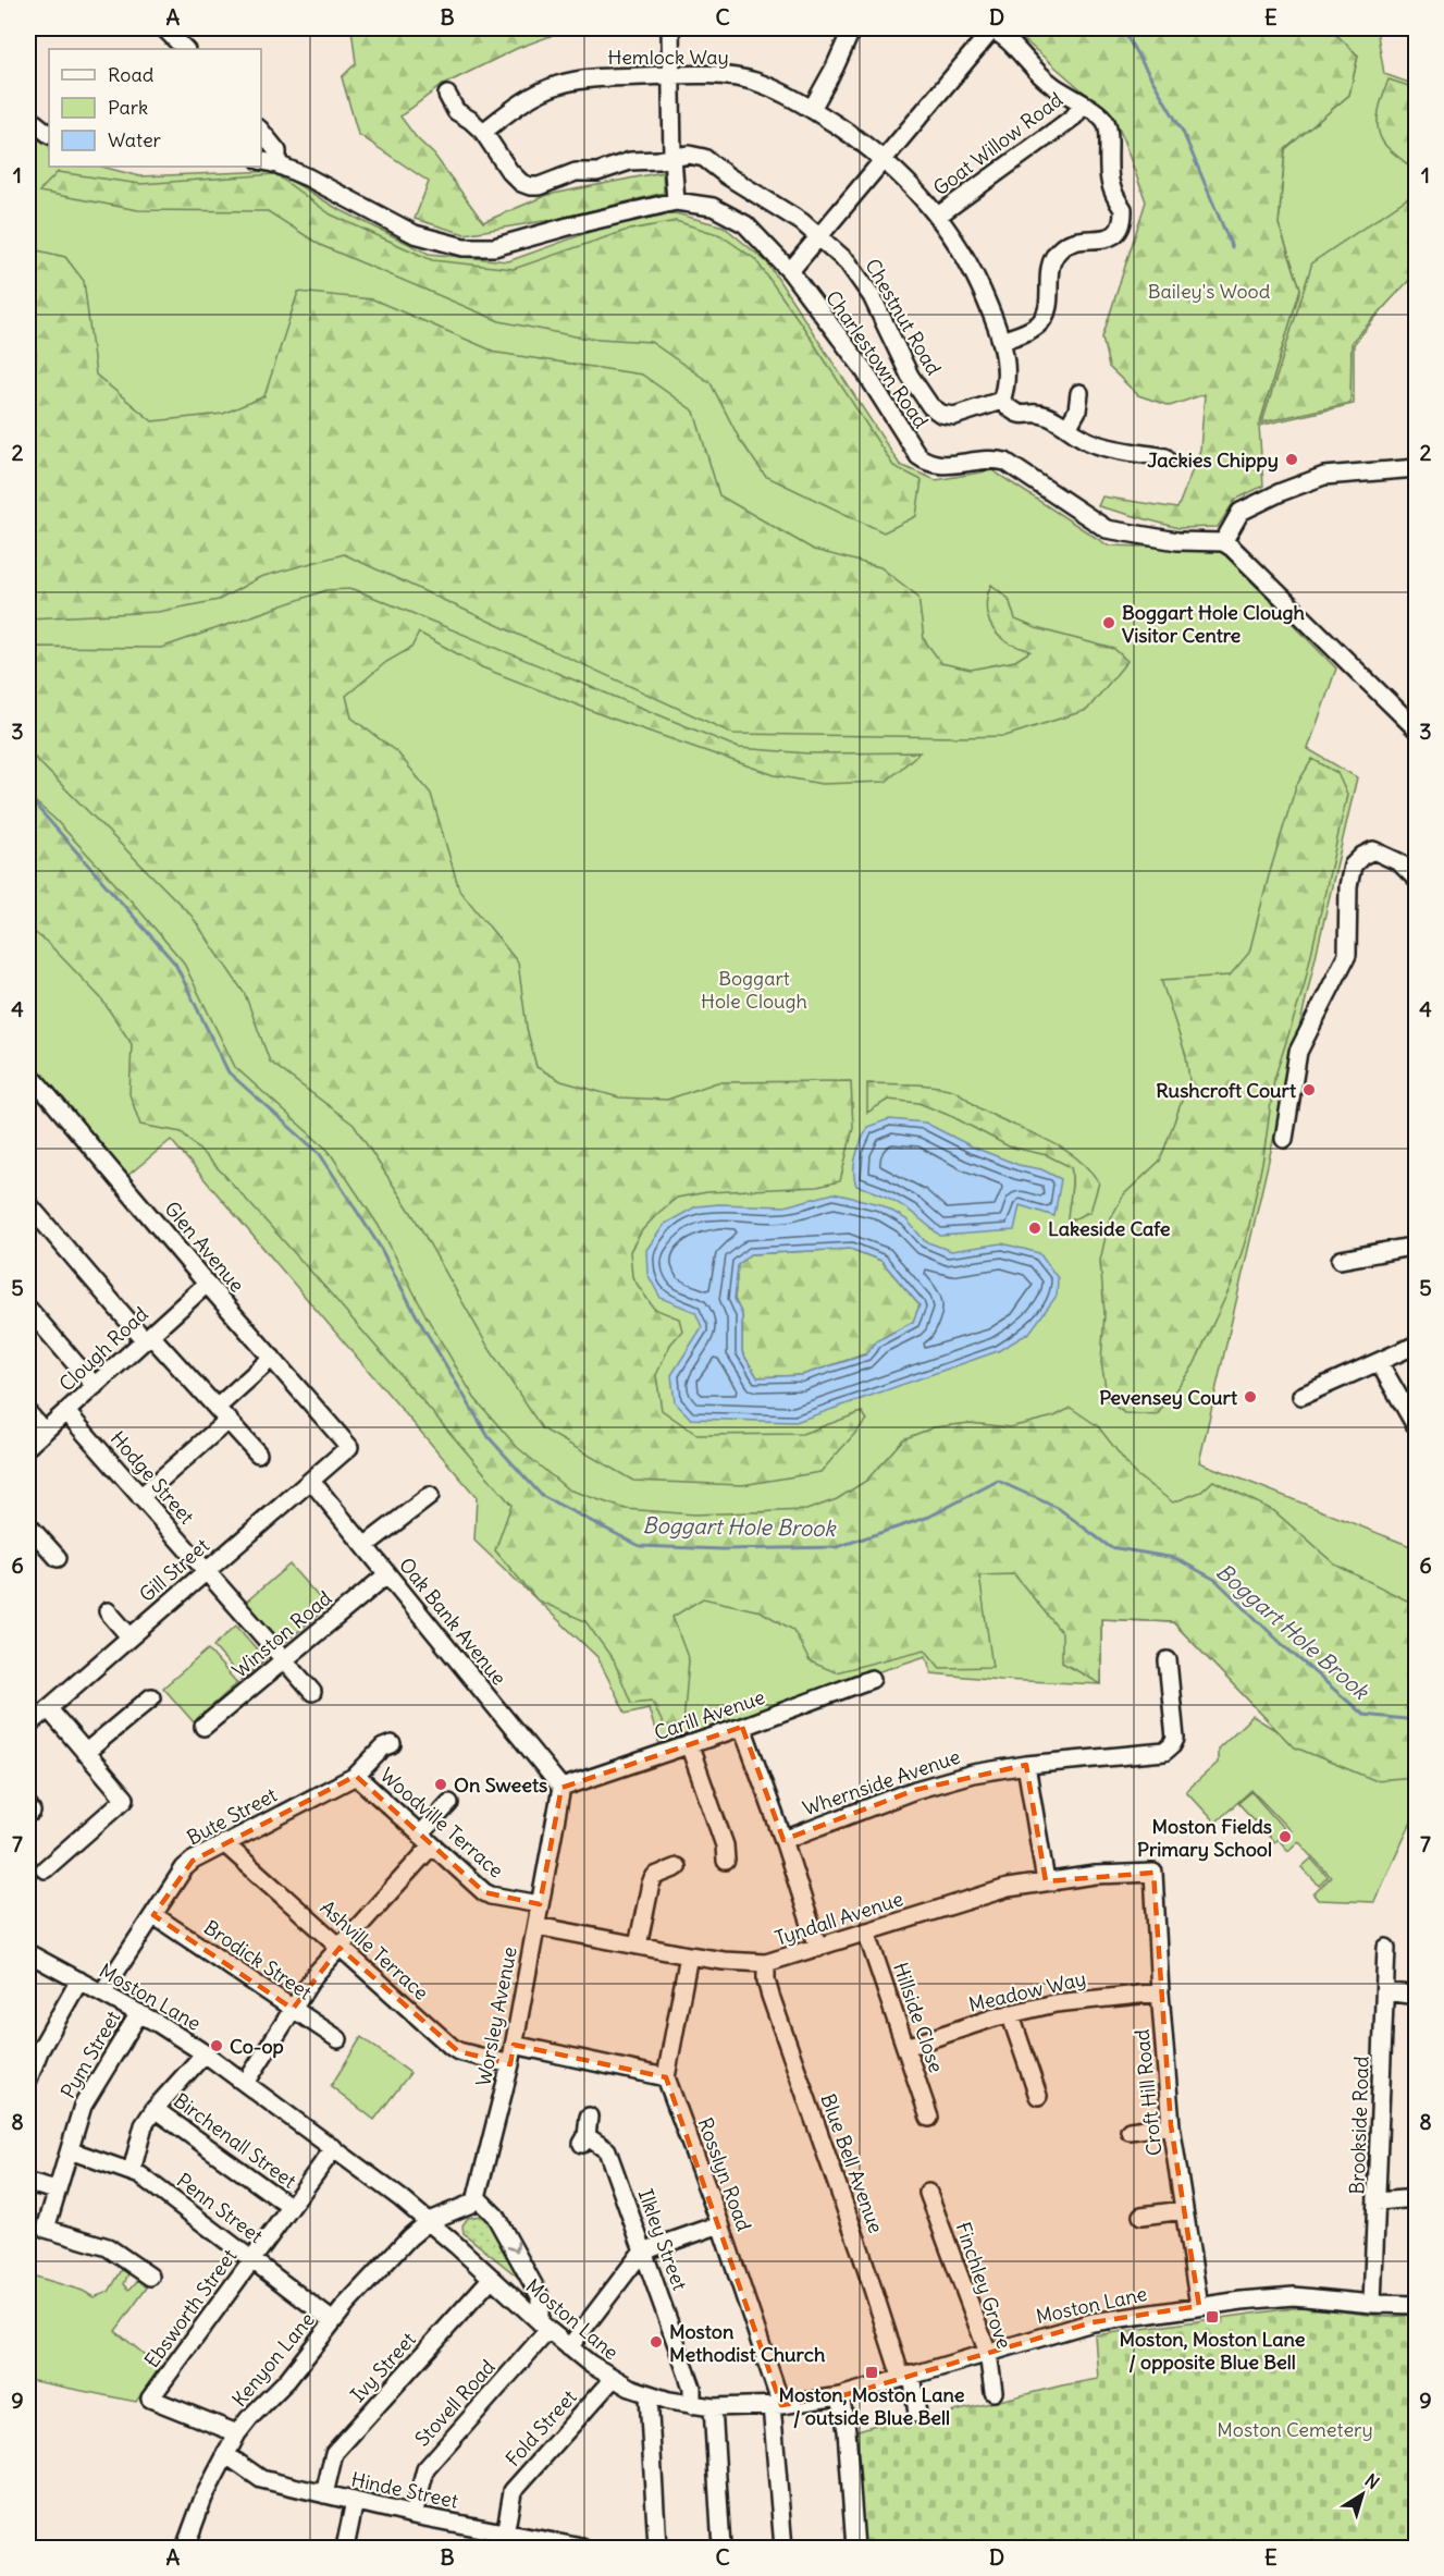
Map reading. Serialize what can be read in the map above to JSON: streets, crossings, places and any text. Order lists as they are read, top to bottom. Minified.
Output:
{"streets":{"street":["Hemlock Way","Goat Willow Road","Chestnut Road","Charlestown Road","Glen Avenue","Clough Road","Hodge Street","Gill Street","Oak Bank Avenue","Winston Road","Carill Avenue","Whernside Avenue","Bute Street","Woodville Terrace","Tyndall Avenue","Ashville Terrace","Brodick Street","Meadow Way","Moston Lane","Worsley Avenue","Hillside Close","Pym Street","Croft Hill Road","Brookside Road","Birchenall Street","Blue Bell Avenue","Rosslyn Road","Penn Street","Ilkley Street","Finchley Grove","Ebsworth Street","Kenyon Lane","Ivy Street","Stovell Road","Fold Street","Hinde Street"]},"crossings":[["Hemlock Way","Goat Willow Road"],["Hemlock Way","Chestnut Road"],["Glen Avenue","Clough Road"],["Glen Avenue","Gill Street"],["Clough Road","Hodge Street"],["Hodge Street","Gill Street"],["Hodge Street","Winston Road"],["Gill Street","Oak Bank Avenue"],["Oak Bank Avenue","Winston Road"],["Oak Bank Avenue","Carill Avenue"],["Oak Bank Avenue","Worsley Avenue"],["Carill Avenue","Worsley Avenue"],["Bute Street","Woodville Terrace"],["Bute Street","Ashville Terrace"],["Bute Street","Brodick Street"],["Bute Street","Moston Lane"],["Woodville Terrace","Worsley Avenue"],["Tyndall Avenue","Worsley Avenue"],["Tyndall Avenue","Hillside Close"],["Tyndall Avenue","Croft Hill Road"],["Tyndall Avenue","Blue Bell Avenue"],["Ashville Terrace","Worsley Avenue"],["Meadow Way","Hillside Close"],["Meadow Way","Croft Hill Road"],["Moston Lane","Pym Street"],["Moston Lane","Croft Hill Road"],["Moston Lane","Brookside Road"],["Moston Lane","Blue Bell Avenue"],["Moston Lane","Rosslyn Road"],["Moston Lane","Ilkley Street"],["Moston Lane","Finchley Grove"],["Moston Lane","Ebsworth Street"],["Moston Lane","Kenyon Lane"],["Moston Lane","Ivy Street"],["Moston Lane","Stovell Road"],["Moston Lane","Fold Street"],["Pym Street","Penn Street"],["Birchenall Street","Ebsworth Street"],["Penn Street","Ebsworth Street"],["Penn Street","Kenyon Lane"],["Ebsworth Street","Kenyon Lane"],["Kenyon Lane","Hinde Street"],["Ivy Street","Hinde Street"],["Stovell Road","Hinde Street"],["Fold Street","Hinde Street"]],"water":["Boggart Hole Brook"],"parks":["Bailey's Wood","Boggart Hole Clough","Moston Cemetery"],"places":{"other":["Jackies Chippy","Boggart Hole Clough Visitor Centre","Rushcroft Court","Lakeside Cafe","Pevensey Court","On Sweets","Moston Fields Primary School","Co-op","Moston Methodist Church"],"transit":["Moston, Moston Lane / opposite Blue Bell","Moston, Moston Lane / outside Blue Bell"]},"legend":["Road","Park","Water"],"north":"top right","grid":{"columns":["A","B","C","D","E"],"rows":["1","2","3","4","5","6","7","8","9"]}}
